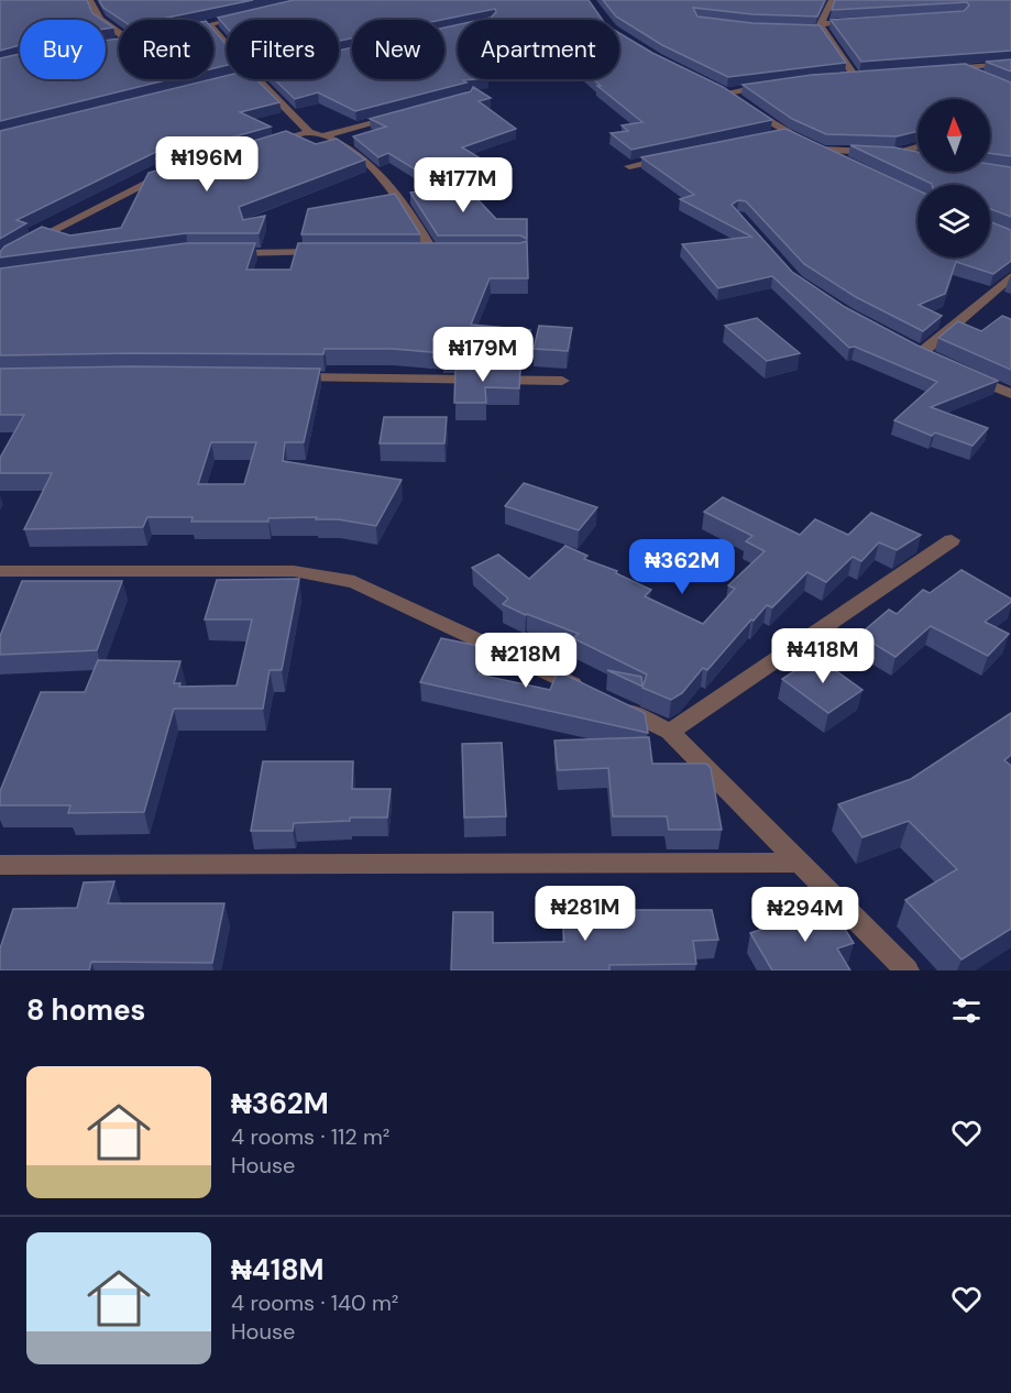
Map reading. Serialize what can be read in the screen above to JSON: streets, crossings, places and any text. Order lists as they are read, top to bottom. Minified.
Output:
{"north":"top","page":{"chip":["Buy","Rent","Filters","New","Apartment"],"price":["₦196M","₦177M","₦179M","₦362M","₦418M","₦218M","₦281M","₦294M"],"heading":"8 homes","list":[{"name":"₦362M","note":"4 rooms · 112 m² · House"},{"name":"₦418M","note":"4 rooms · 140 m² · House"}]}}
